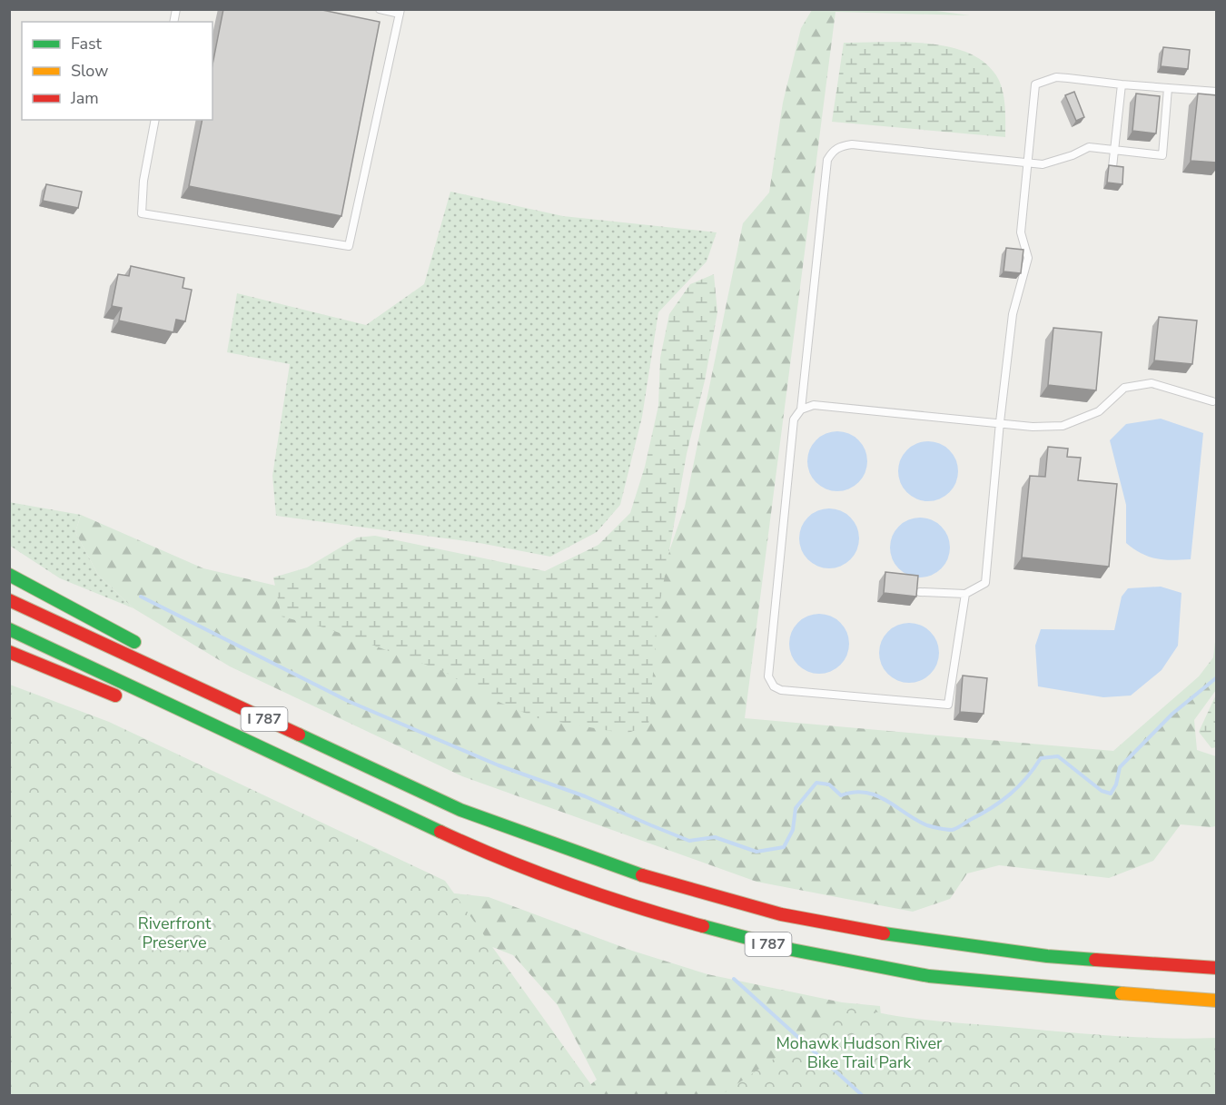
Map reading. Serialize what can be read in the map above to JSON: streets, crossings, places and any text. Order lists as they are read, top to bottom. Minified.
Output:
{"streets":{"highway":["I 787"]},"parks":["Riverfront Preserve","Mohawk Hudson River Bike Trail Park"],"legend":["Fast","Slow","Jam"]}
